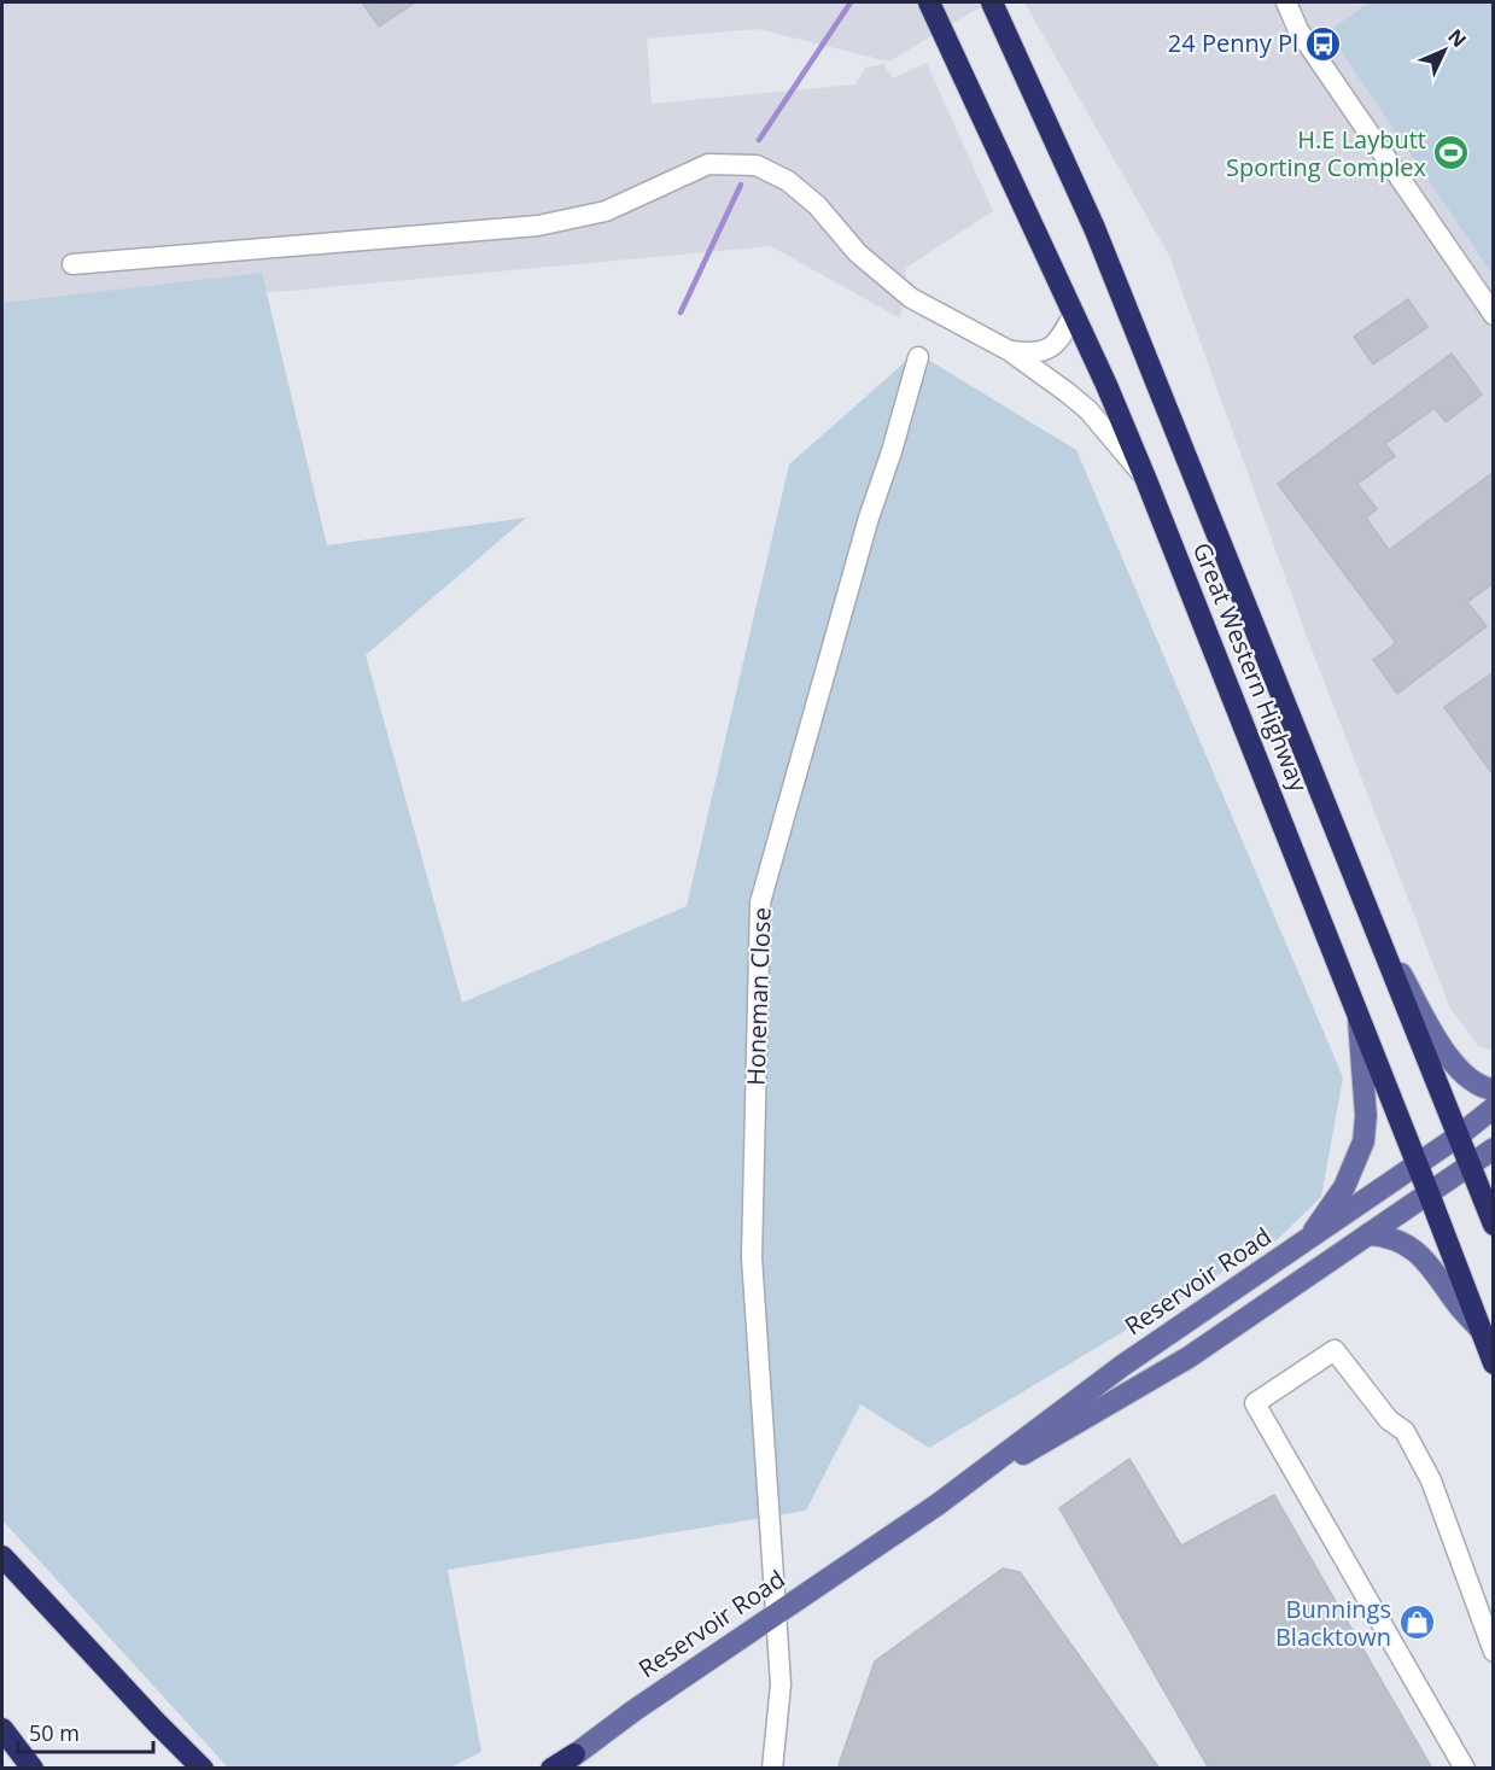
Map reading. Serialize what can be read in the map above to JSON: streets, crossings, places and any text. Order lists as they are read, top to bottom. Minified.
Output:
{"streets":{"highway":["Great Western Highway"],"main road":["Reservoir Road"],"street":["Honeman Close"]},"crossings":[["Great Western Highway","Reservoir Road"],["Honeman Close","Reservoir Road"]],"places":{"bus stop":["24 Penny Pl"],"sports":["H.E Laybutt Sporting Complex"],"shop":["Bunnings Blacktown"]},"scale_bar":"50 m","north":"top right"}
